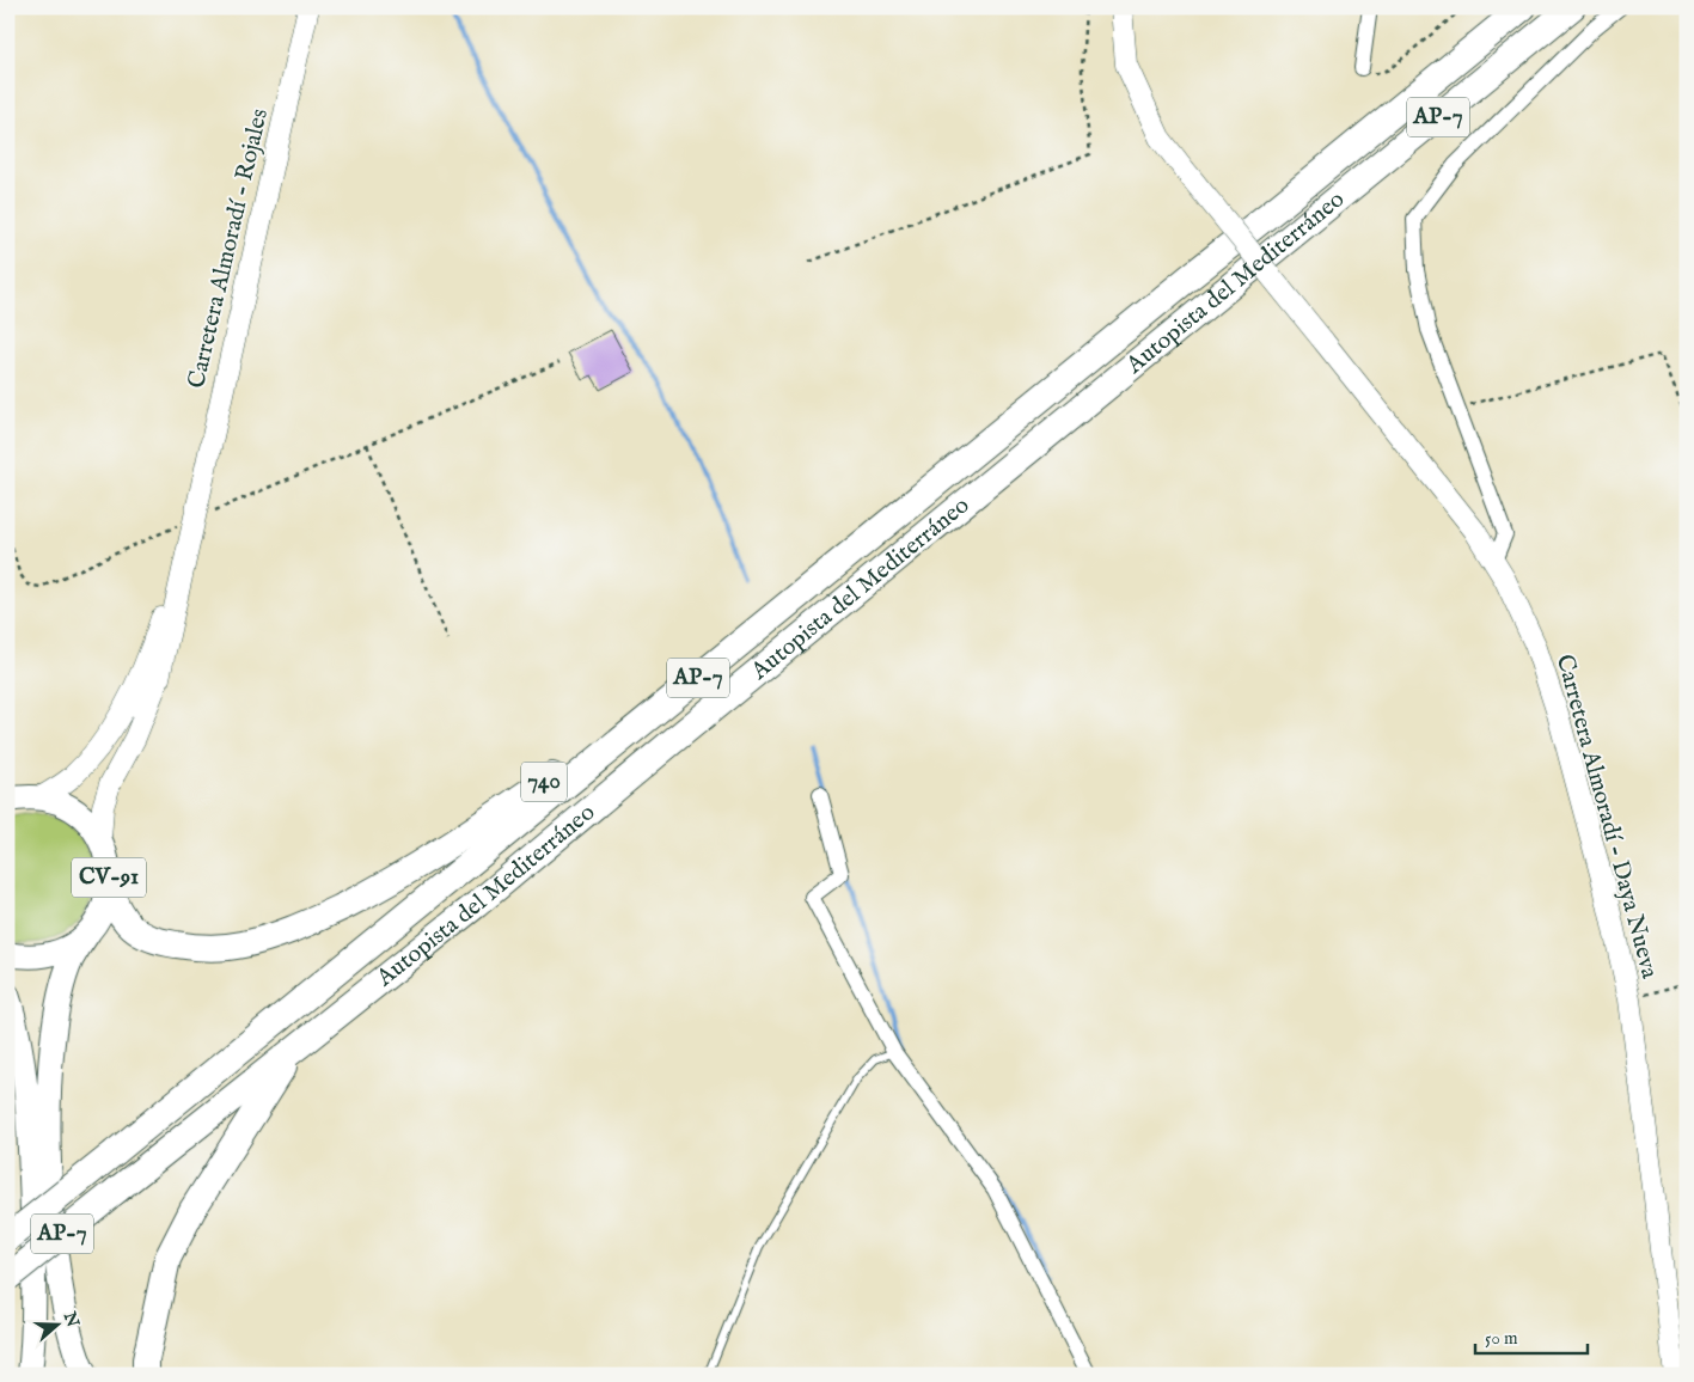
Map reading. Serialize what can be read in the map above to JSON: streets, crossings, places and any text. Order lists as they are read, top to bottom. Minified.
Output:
{"streets":{"highway":["AP-7","Autopista del Mediterráneo","740"],"main road":["CV-91"],"street":["Carretera Almoradí - Rojales","Carretera Almoradí - Daya Nueva"]},"crossings":[["Autopista del Mediterráneo","740"],["740","CV-91"]],"scale_bar":"50 m","north":"right"}
